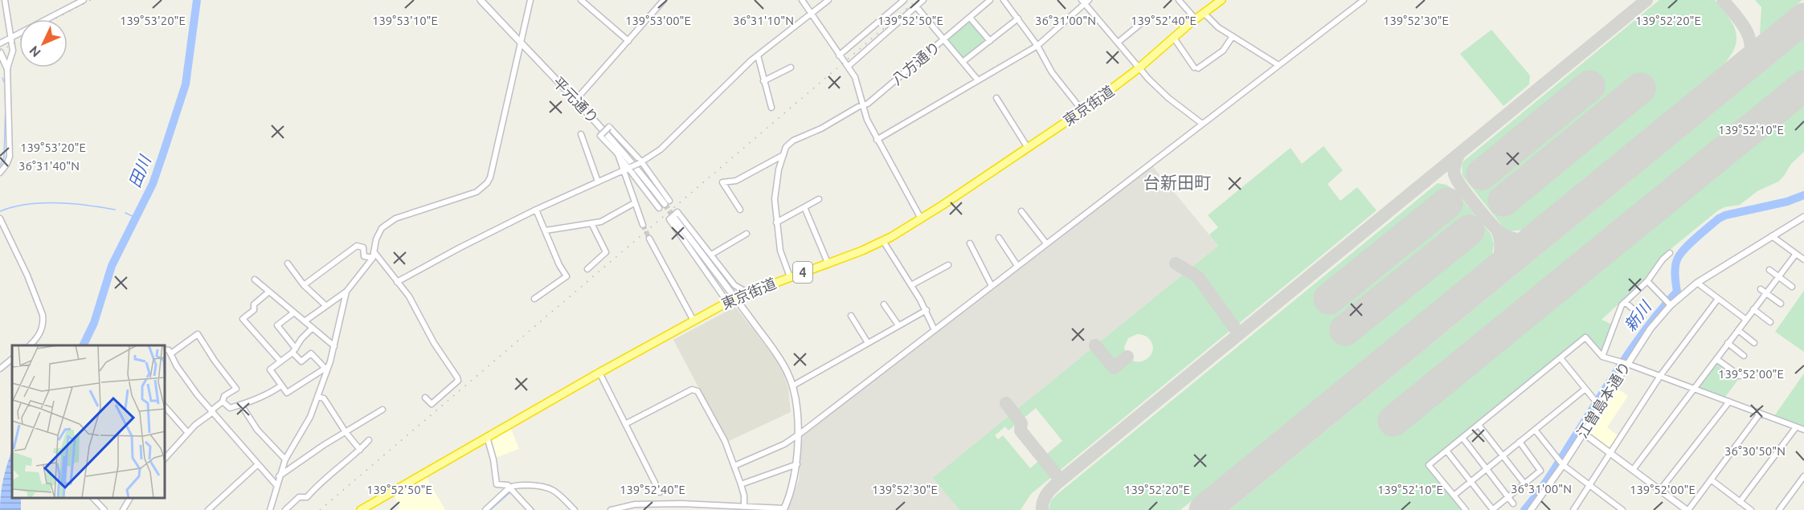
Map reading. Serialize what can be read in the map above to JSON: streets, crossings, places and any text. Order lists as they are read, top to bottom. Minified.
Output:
{"streets":{"highway":["東京街道","4"],"street":["八方通り","平元通り","江曽島本通り"]},"districts":["台新田町"],"water":["田川","新川"],"north":"bottom left","coordinates":["139°53'20\"E","139°53'10\"E","139°53'00\"E","139°52'50\"E","139°52'40\"E","139°52'30\"E","139°52'20\"E","36°31'10\"N","36°31'00\"N","139°52'10\"E","36°31'40\"N","139°52'00\"E","36°30'50\"N"]}
